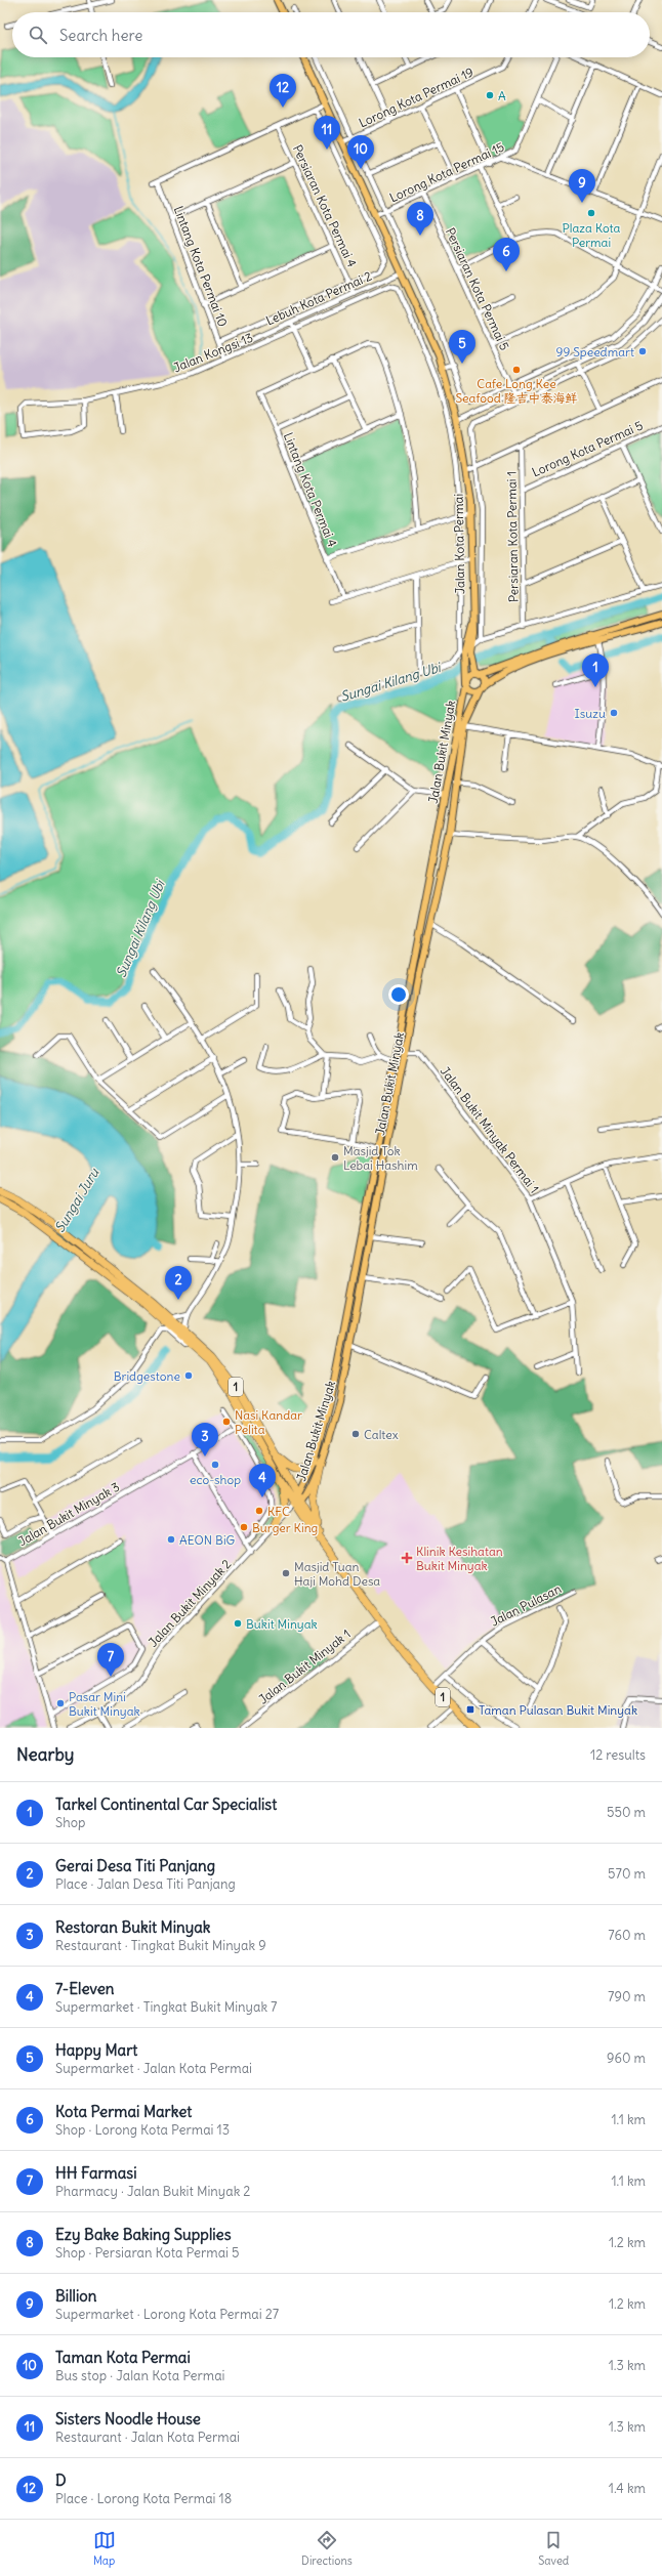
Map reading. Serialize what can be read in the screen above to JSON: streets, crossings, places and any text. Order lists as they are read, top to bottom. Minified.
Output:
{"streets":{"highway":["1"],"main road":["Jalan Kota Permai","Jalan Bukit Minyak"],"street":["Lorong Kota Permai 19","Lorong Kota Permai 15","Persiaran Kota Permai 4","Lintang Kota Permai 10","Persiaran Kota Permai 5","Lebuh Kota Permai 2","Jalan Kongsi 13","Lorong Kota Permai 5","Lintang Kota Permai 4","Persiaran Kota Permai 1","Jalan Bukit Minyak Permai 1","Jalan Bukit Minyak 3","Jalan Bukit Minyak 2","Jalan Pulasan","Jalan Bukit Minyak 1"]},"crossings":[["Lorong Kota Permai 19","Jalan Kota Permai"],["Lorong Kota Permai 15","Persiaran Kota Permai 5"],["Lorong Kota Permai 15","Jalan Kota Permai"],["Persiaran Kota Permai 4","Lebuh Kota Permai 2"],["Lintang Kota Permai 10","Lebuh Kota Permai 2"],["Lintang Kota Permai 10","Jalan Kongsi 13"],["Lebuh Kota Permai 2","Jalan Kota Permai"],["Lorong Kota Permai 5","Persiaran Kota Permai 1"],["Jalan Kota Permai","Jalan Bukit Minyak"],["Jalan Bukit Minyak","Jalan Bukit Minyak Permai 1"],["Jalan Bukit Minyak","1"],["Jalan Bukit Minyak","Jalan Bukit Minyak 2"],["1","Jalan Bukit Minyak 3"],["1","Jalan Bukit Minyak 2"],["1","Jalan Pulasan"],["1","Jalan Bukit Minyak 1"]],"water":["Sungai Kilang Ubi","Sungai Juru"],"places":{"other":["A","Plaza Kota Permai","99 Speedmart","Cafe Long Kee Seafood 隆吉中泰海鲜","Isuzu","Masjid Tok Lebai Hashim","Bridgestone","Nasi Kandar Pelita","Caltex","eco-shop","KFC","Burger King","AEON BiG","Masjid Tuan Haji Mohd Desa","Bukit Minyak","Pasar Mini Bukit Minyak"],"health":["Klinik Kesihatan Bukit Minyak"],"transit":["Taman Pulasan Bukit Minyak"]},"page":{"search":"Search here","pins":["12","11","10","9","8","6","5","1","2","3","4","7"],"heading":["Nearby","12 results"],"list":[{"mark":"1","name":"Tarkel Continental Car Specialist","note":"Shop","value":"550 m"},{"mark":"2","name":"Gerai Desa Titi Panjang","note":"Place · Jalan Desa Titi Panjang","value":"570 m"},{"mark":"3","name":"Restoran Bukit Minyak","note":"Restaurant · Tingkat Bukit Minyak 9","value":"760 m"},{"mark":"4","name":"7-Eleven","note":"Supermarket · Tingkat Bukit Minyak 7","value":"790 m"},{"mark":"5","name":"Happy Mart","note":"Supermarket · Jalan Kota Permai","value":"960 m"},{"mark":"6","name":"Kota Permai Market","note":"Shop · Lorong Kota Permai 13","value":"1.1 km"},{"mark":"7","name":"HH Farmasi","note":"Pharmacy · Jalan Bukit Minyak 2","value":"1.1 km"},{"mark":"8","name":"Ezy Bake Baking Supplies","note":"Shop · Persiaran Kota Permai 5","value":"1.2 km"},{"mark":"9","name":"Billion","note":"Supermarket · Lorong Kota Permai 27","value":"1.2 km"},{"mark":"10","name":"Taman Kota Permai","note":"Bus stop · Jalan Kota Permai","value":"1.3 km"},{"mark":"11","name":"Sisters Noodle House","note":"Restaurant · Jalan Kota Permai","value":"1.3 km"},{"mark":"12","name":"D","note":"Place · Lorong Kota Permai 18","value":"1.4 km"}],"nav":["Map","Directions","Saved"]}}
